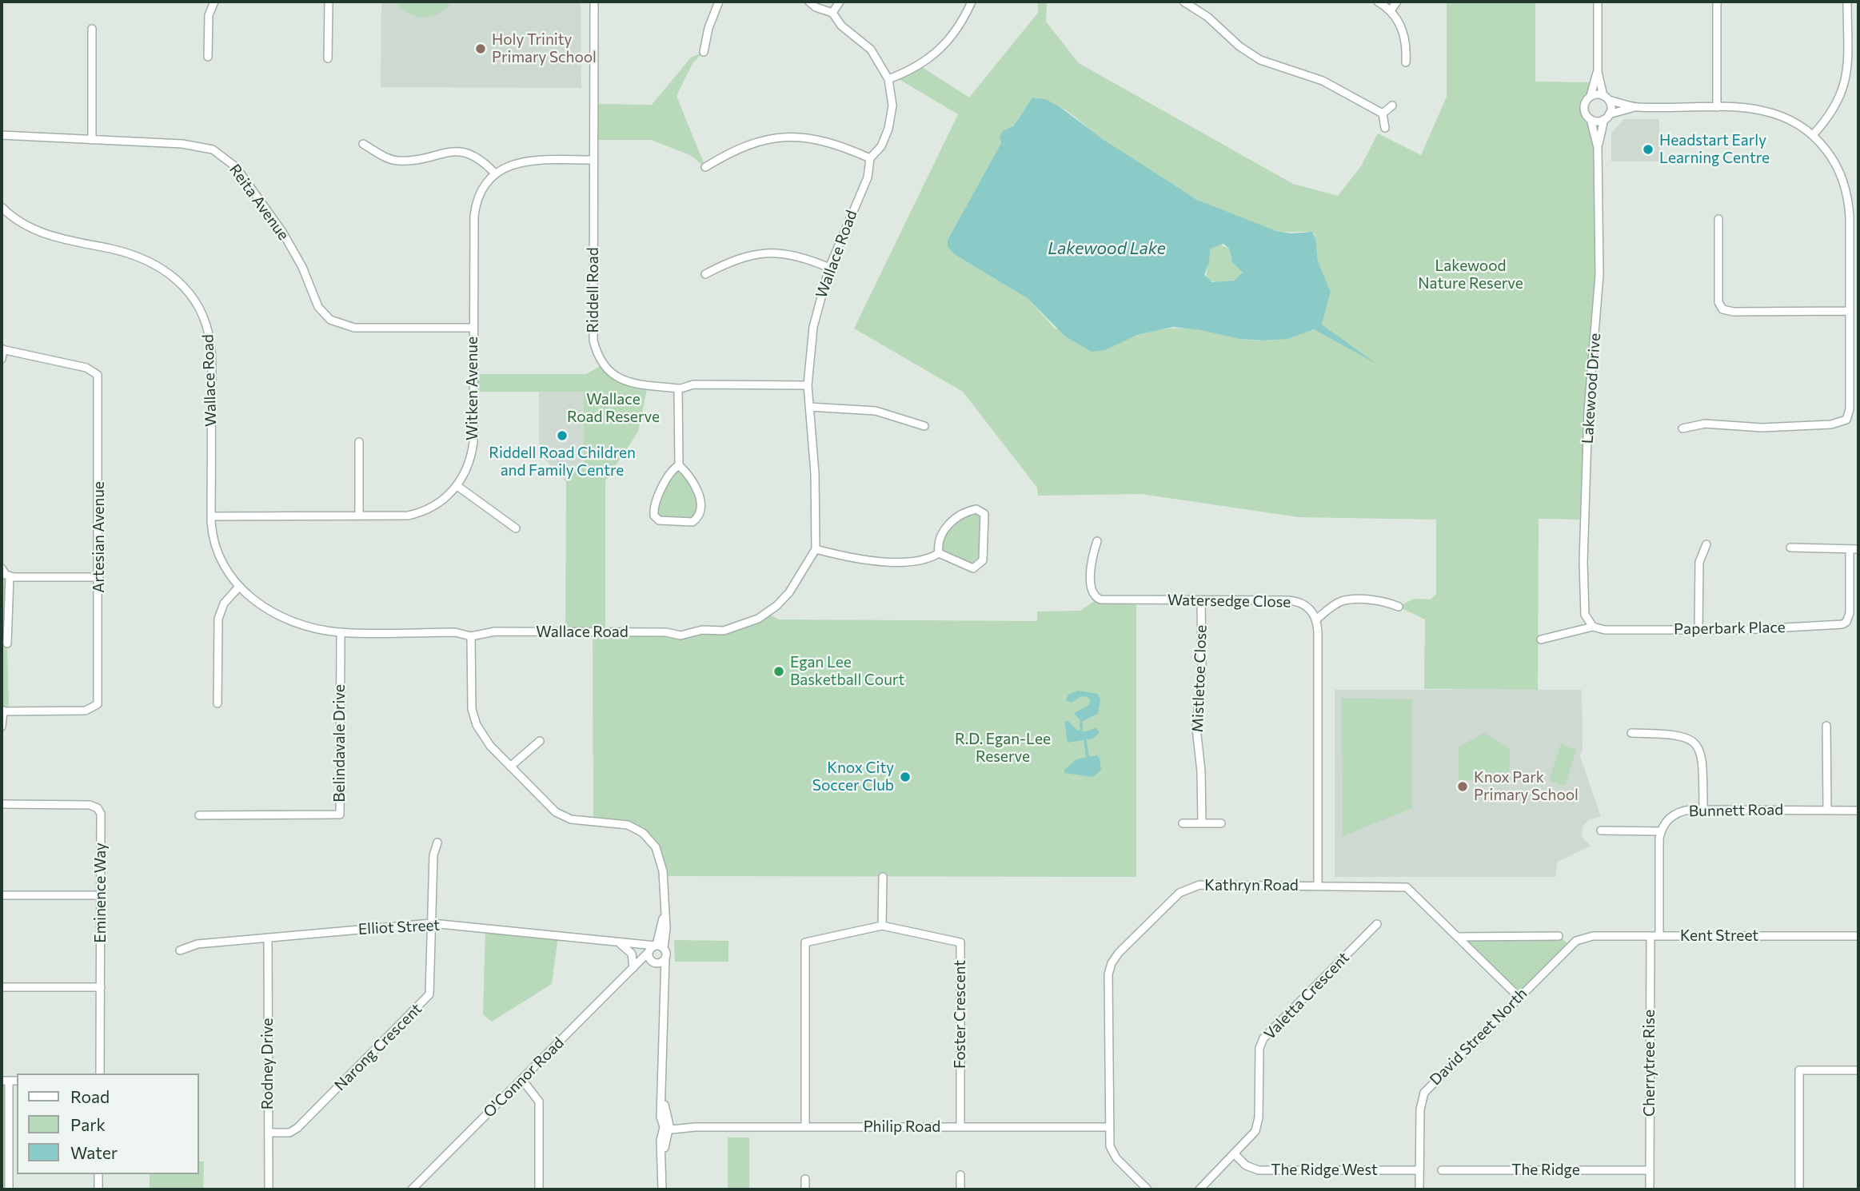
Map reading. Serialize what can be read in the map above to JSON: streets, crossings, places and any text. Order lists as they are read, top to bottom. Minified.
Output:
{"streets":{"street":["Reita Avenue","Wallace Road","Riddell Road","Witken Avenue","Lakewood Drive","Artesian Avenue","Watersedge Close","Paperbark Place","Mistletoe Close","Belindavale Drive","Bunnett Road","Kathryn Road","Eminence Way","Elliot Street","Kent Street","Valetta Crescent","Foster Crescent","David Street North","Narong Crescent","Cherrytree Rise","Rodney Drive","O'Connor Road","Philip Road","The Ridge West","The Ridge"]},"crossings":[["Reita Avenue","Witken Avenue"],["Wallace Road","Riddell Road"],["Wallace Road","Witken Avenue"],["Wallace Road","Belindavale Drive"],["Lakewood Drive","Paperbark Place"],["Watersedge Close","Mistletoe Close"],["Kathryn Road","David Street North"],["Kathryn Road","Philip Road"],["Elliot Street","Narong Crescent"],["Elliot Street","Rodney Drive"],["Elliot Street","O'Connor Road"],["Kent Street","David Street North"],["Kent Street","Cherrytree Rise"],["Valetta Crescent","The Ridge West"],["Foster Crescent","Philip Road"],["David Street North","The Ridge West"],["Narong Crescent","Rodney Drive"],["Cherrytree Rise","The Ridge"]],"water":["Lakewood Lake"],"parks":["Lakewood Nature Reserve","Wallace Road Reserve","R.D. Egan-Lee Reserve"],"places":["Holy Trinity Primary School","Headstart Early Learning Centre","Riddell Road Children and Family Centre","Egan Lee Basketball Court","Knox City Soccer Club","Knox Park Primary School"],"legend":["Road","Park","Water"]}
